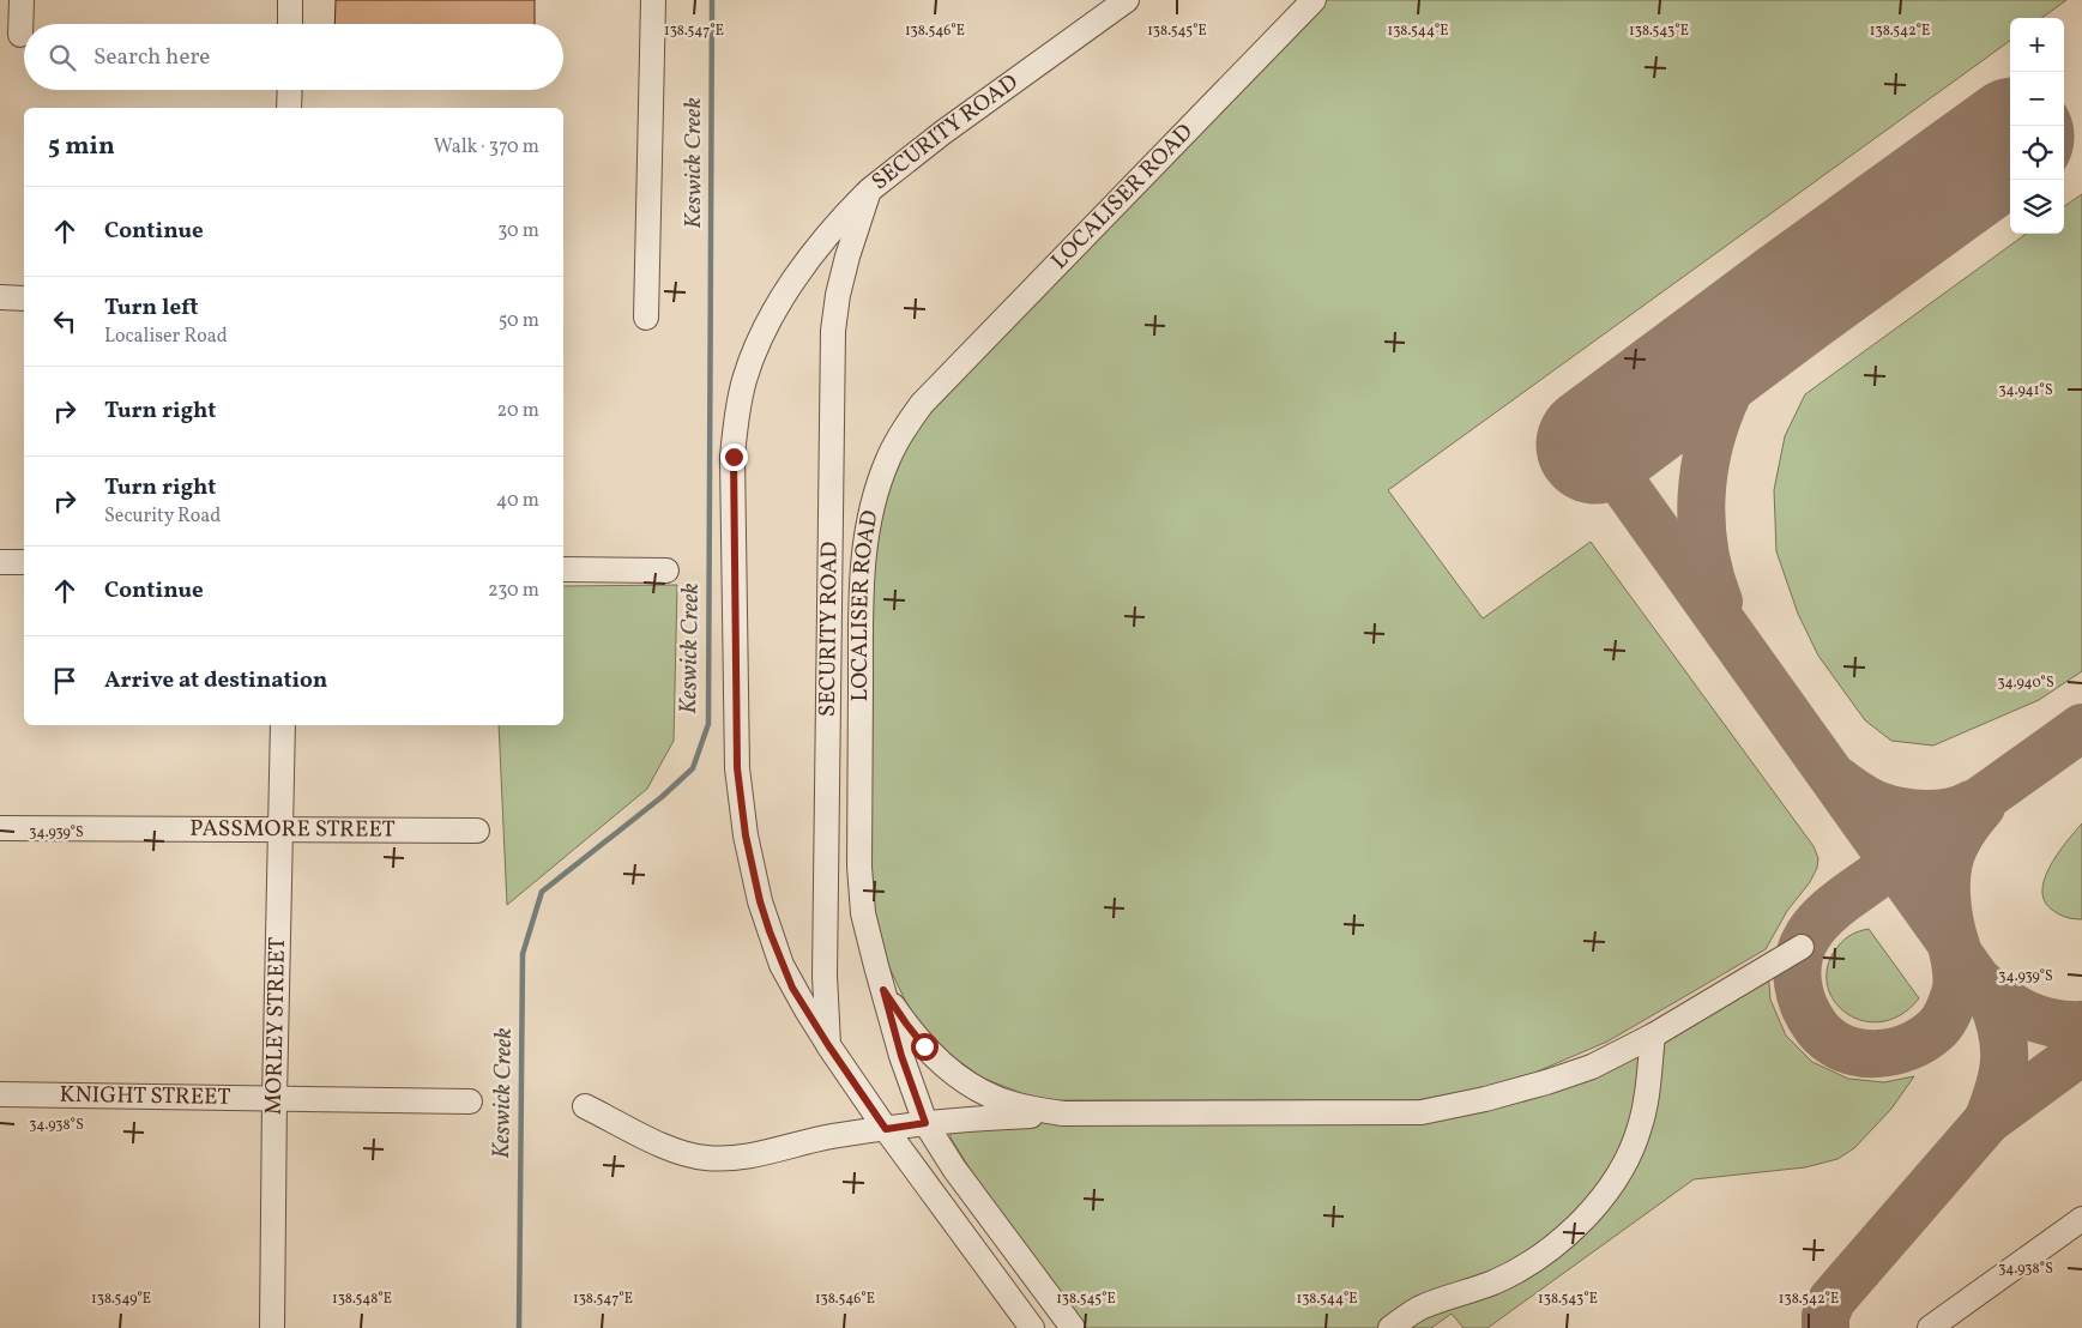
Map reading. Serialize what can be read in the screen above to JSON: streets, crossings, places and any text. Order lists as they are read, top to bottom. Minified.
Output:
{"streets":{"street":["SECURITY ROAD","LOCALISER ROAD","PASSMORE STREET","MORLEY STREET","KNIGHT STREET"]},"crossings":[["PASSMORE STREET","MORLEY STREET"],["MORLEY STREET","KNIGHT STREET"]],"water":["Keswick Creek"],"page":{"map_buttons":["+","−"],"search":"Search here","heading":["5 min","Walk · 370 m"],"list":[["Continue","30 m"],["Turn left","Localiser Road","50 m"],["Turn right","20 m"],["Turn right","Security Road","40 m"],["Continue","230 m"],"Arrive at destination"]},"coordinates":["138.547°E","138.546°E","138.545°E","138.544°E","138.543°E","138.542°E","34.941°S","34.940°S","34.939°S","34.938°S","138.549°E","138.548°E"]}
